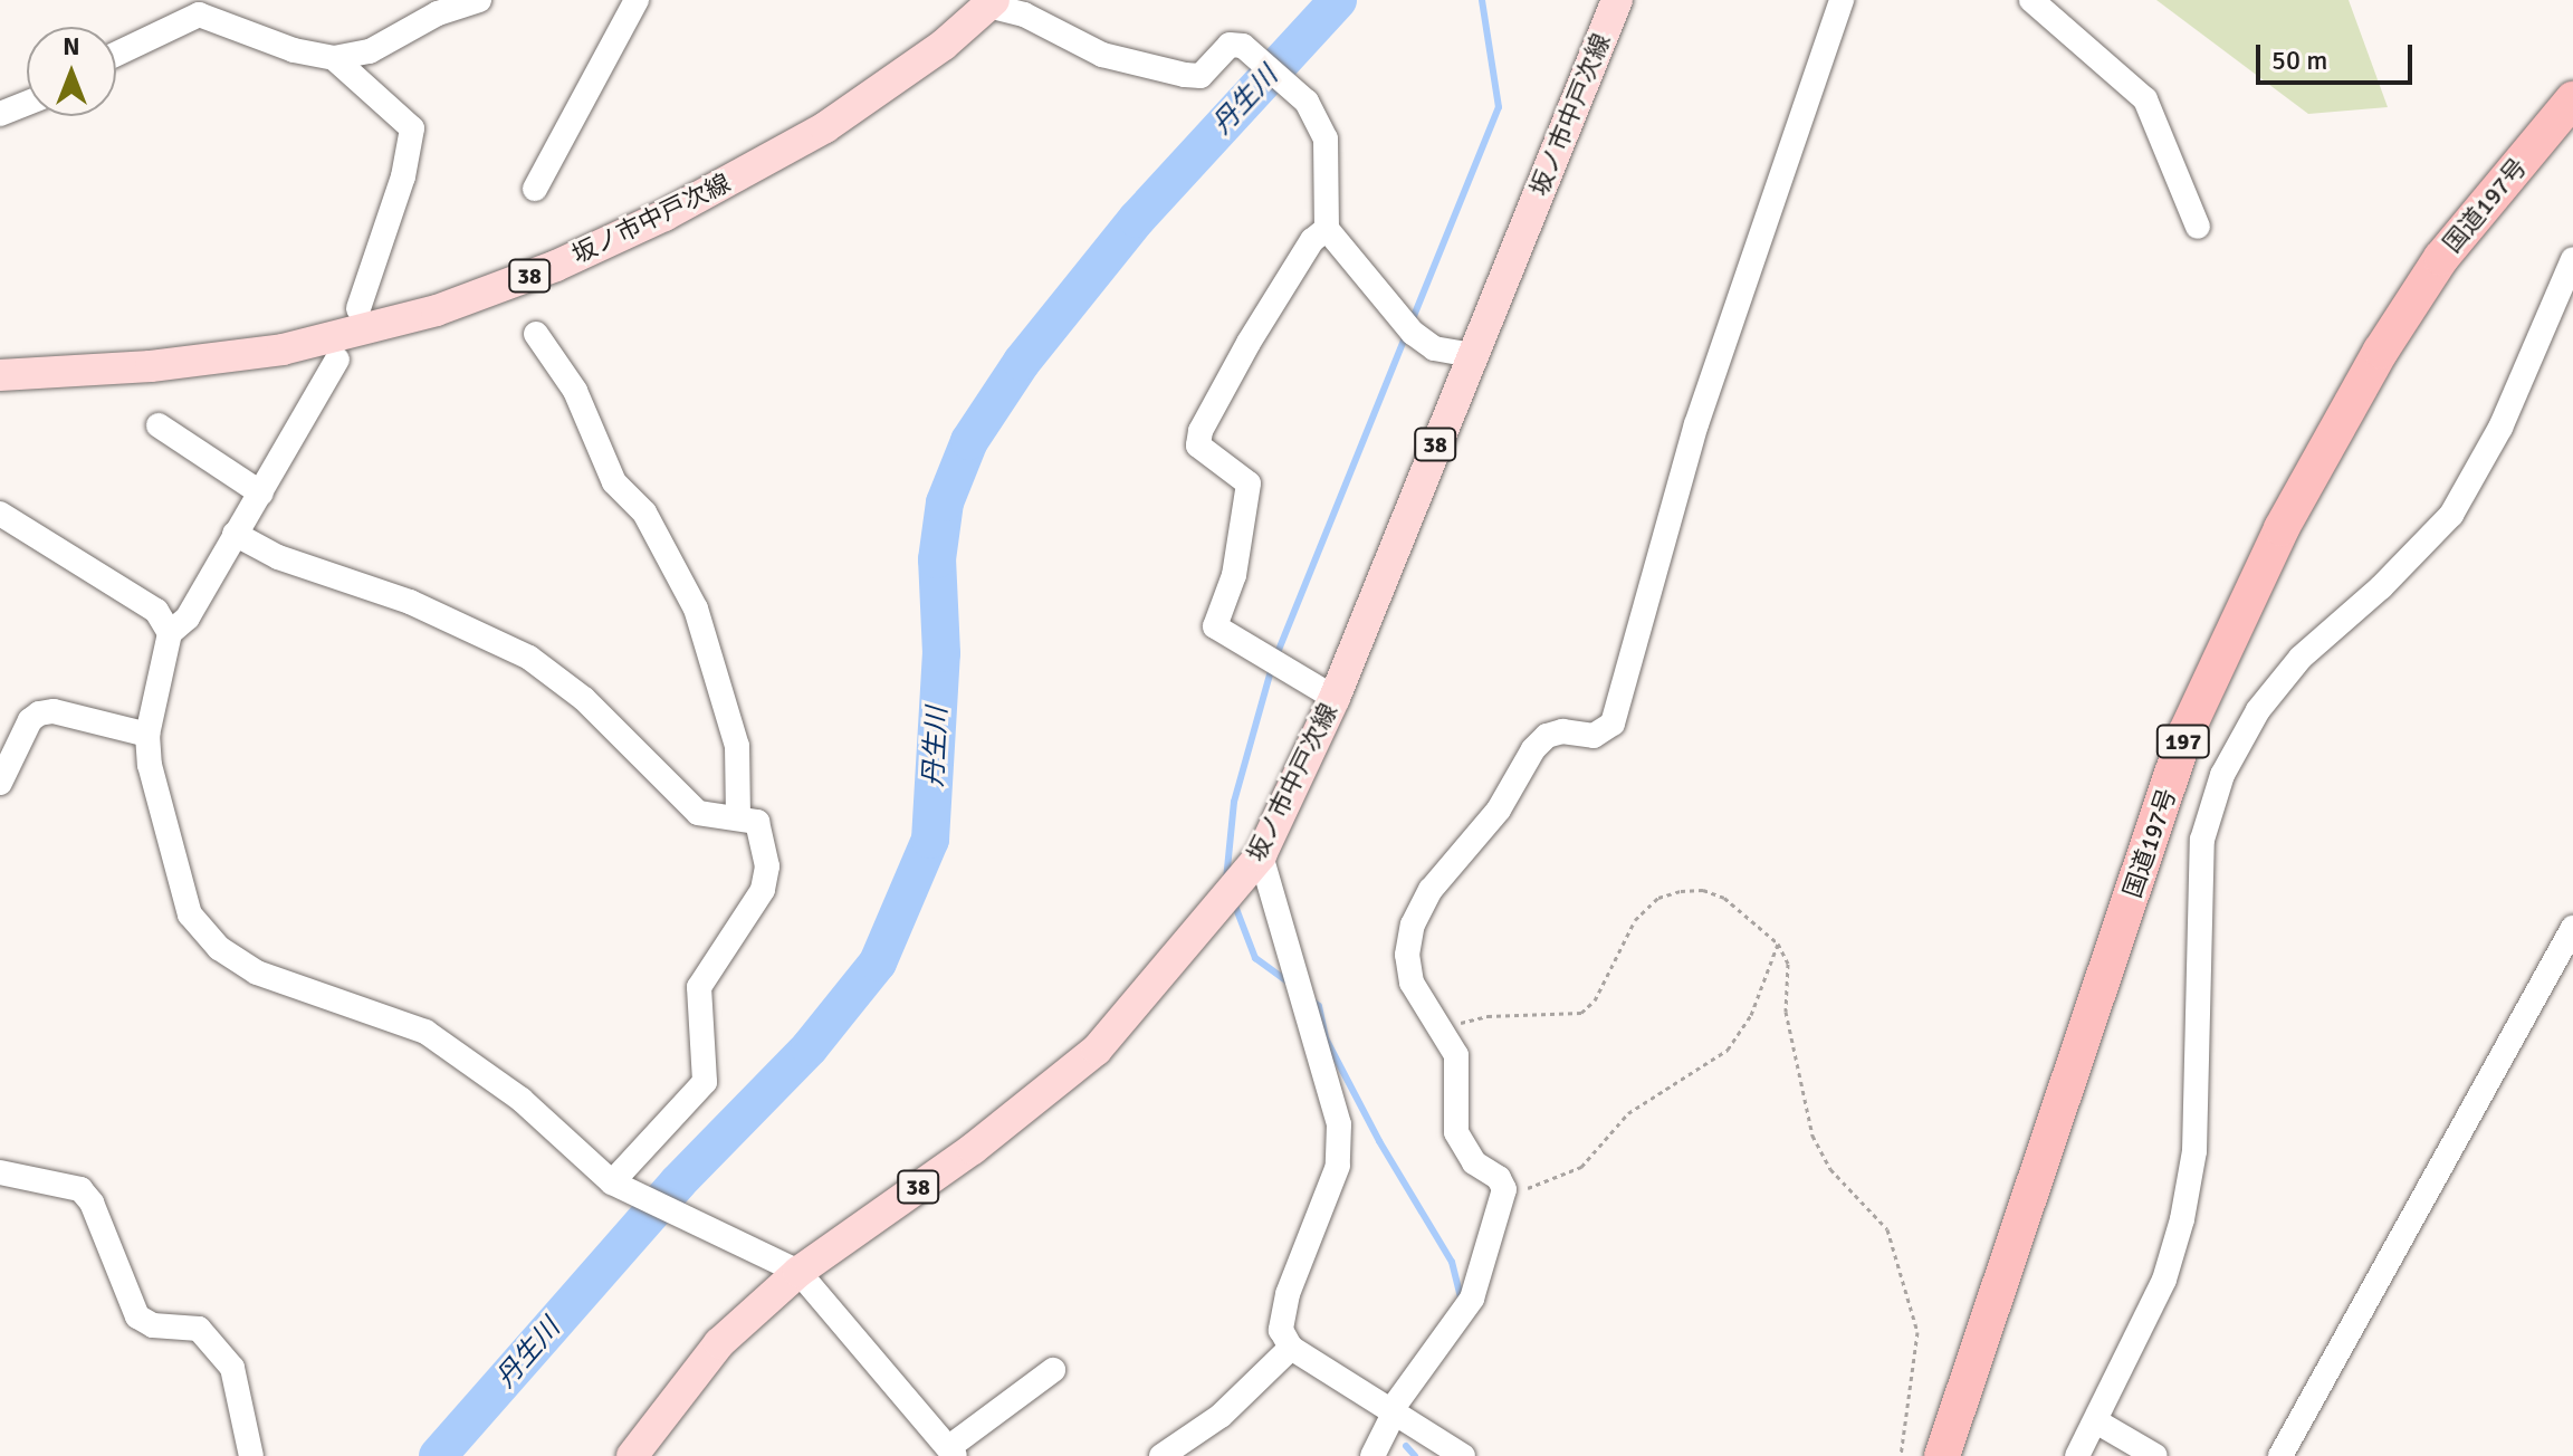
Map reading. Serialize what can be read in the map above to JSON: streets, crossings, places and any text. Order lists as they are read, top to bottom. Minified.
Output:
{"streets":{"highway":["国道197号","197"],"main road":["坂ノ市中戸次線","38"]},"water":["丹生川"],"scale_bar":"50 m","north":"top"}
